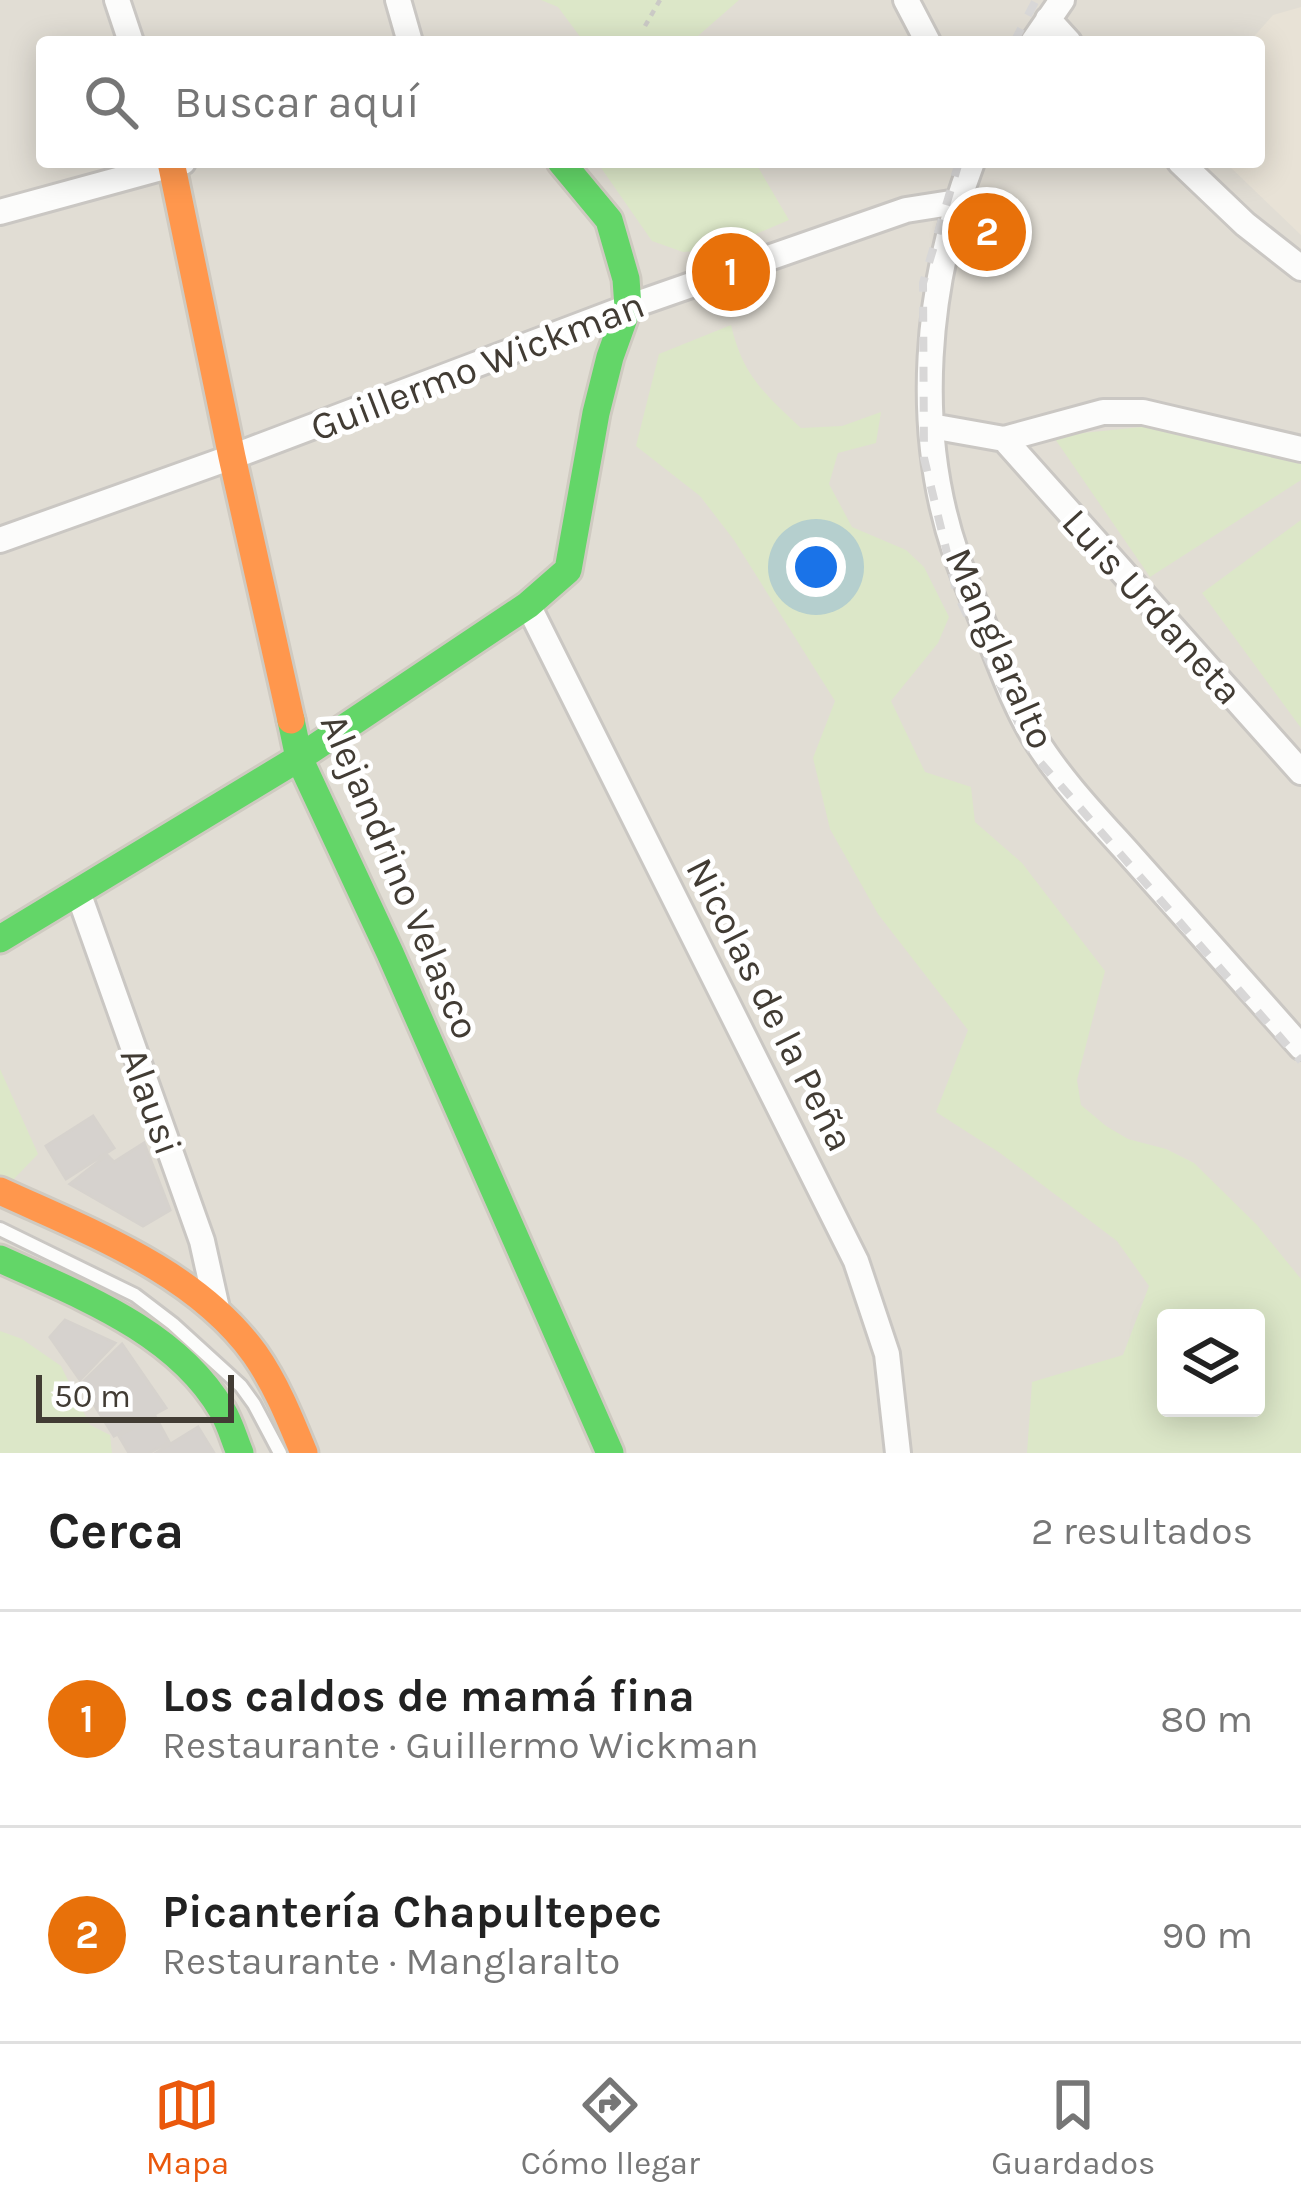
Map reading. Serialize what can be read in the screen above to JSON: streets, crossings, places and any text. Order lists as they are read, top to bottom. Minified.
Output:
{"streets":{"street":["Guillermo Wickman","Luis Urdaneta","Manglaralto","Alejandrino Velasco","Nicolas de la Peña","Alausi"]},"crossings":[["Guillermo Wickman","Manglaralto"],["Guillermo Wickman","Alejandrino Velasco"]],"scale_bar":"50 m","page":{"search":"Buscar aquí","pins":["2","1"],"scale":"50 m","heading":["Cerca","2 resultados"],"list":[{"mark":"1","name":"Los caldos de mamá fina","note":"Restaurante · Guillermo Wickman","value":"80 m"},{"mark":"2","name":"Picantería Chapultepec","note":"Restaurante · Manglaralto","value":"90 m"}],"nav":["Mapa","Cómo llegar","Guardados"]}}
